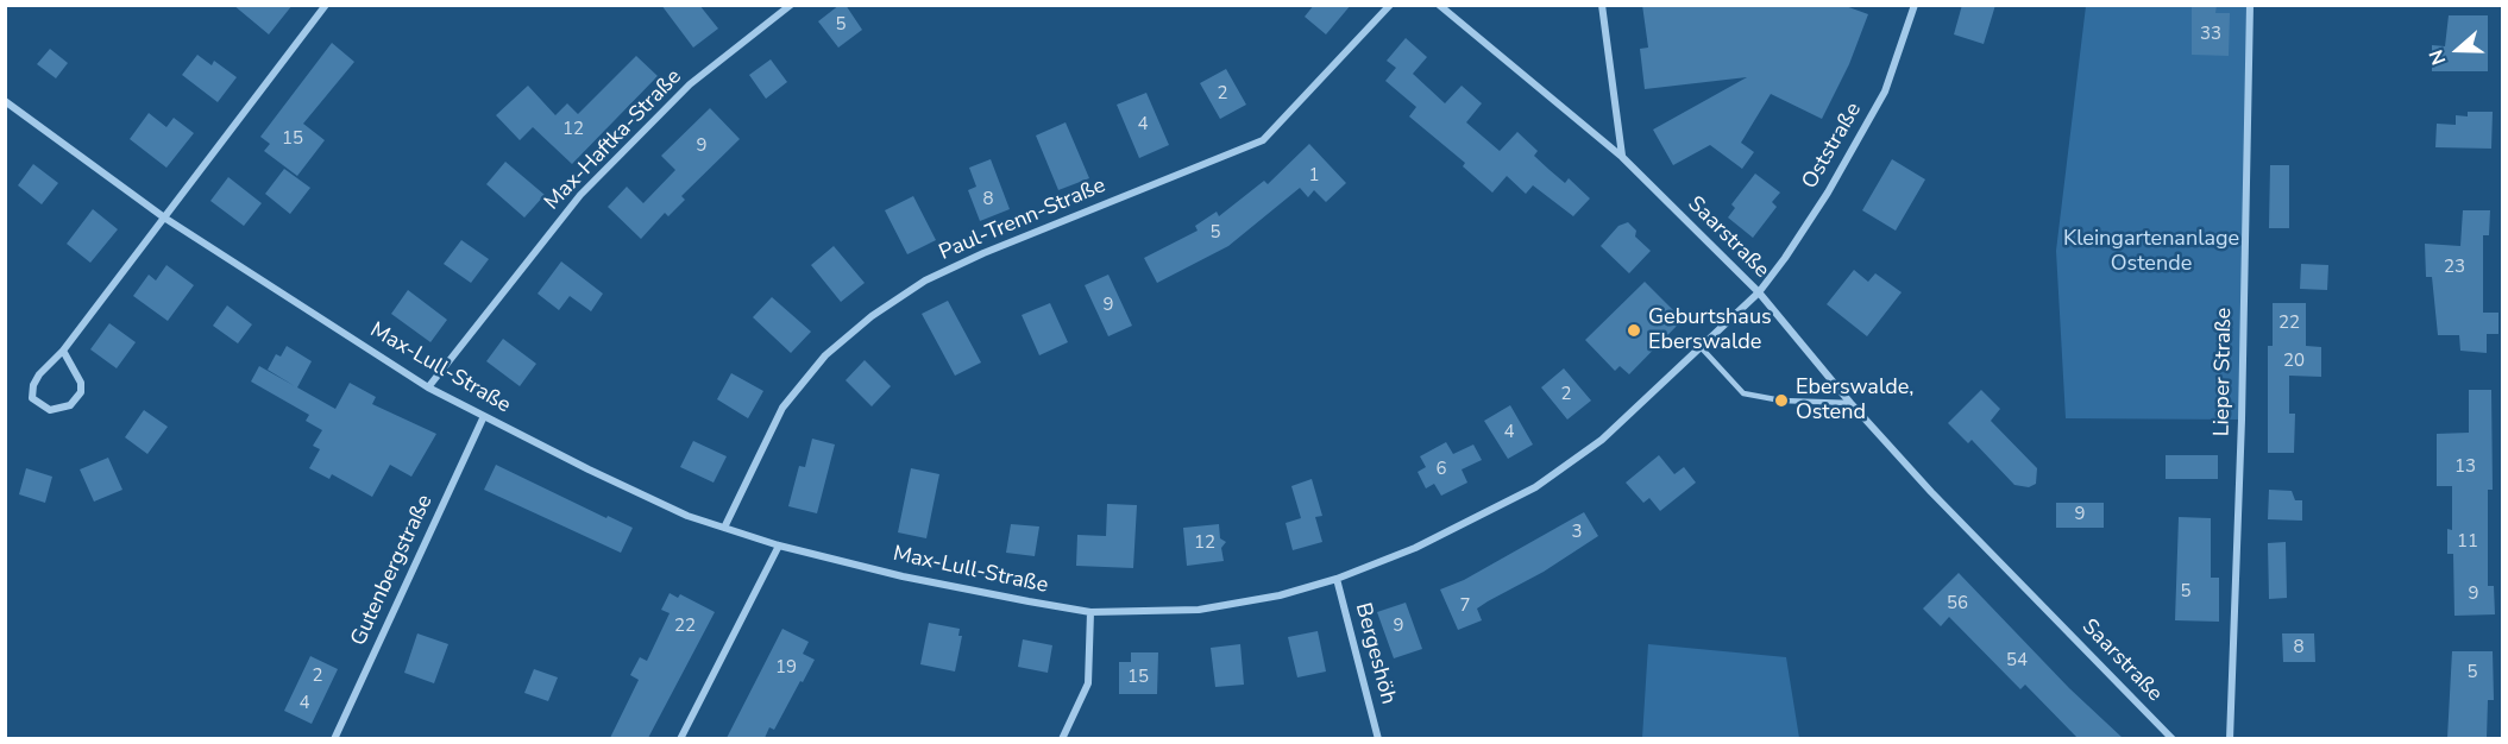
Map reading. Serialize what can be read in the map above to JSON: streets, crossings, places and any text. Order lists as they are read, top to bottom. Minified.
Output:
{"streets":{"street":["Max-Haftka-Straße","Oststraße","Paul-Trenn-Straße","Saarstraße","Max-Lull-Straße","Lieper Straße","Gutenbergstraße","Bergeshöh"]},"crossings":[["Max-Haftka-Straße","Max-Lull-Straße"],["Oststraße","Saarstraße"],["Oststraße","Max-Lull-Straße"],["Paul-Trenn-Straße","Max-Lull-Straße"],["Saarstraße","Max-Lull-Straße"],["Max-Lull-Straße","Gutenbergstraße"],["Max-Lull-Straße","Bergeshöh"]],"parks":["Kleingartenanlage Ostende"],"places":["Geburtshaus Eberswalde","Eberswalde, Ostend"],"house_numbers":["5","33","2","4","12","15","9","1","8","5","23","9","22","20","2","4","13","6","9","3","11","12","5","9","56","7","22","9","8","54","19","5","2","15","4"],"north":"left"}
